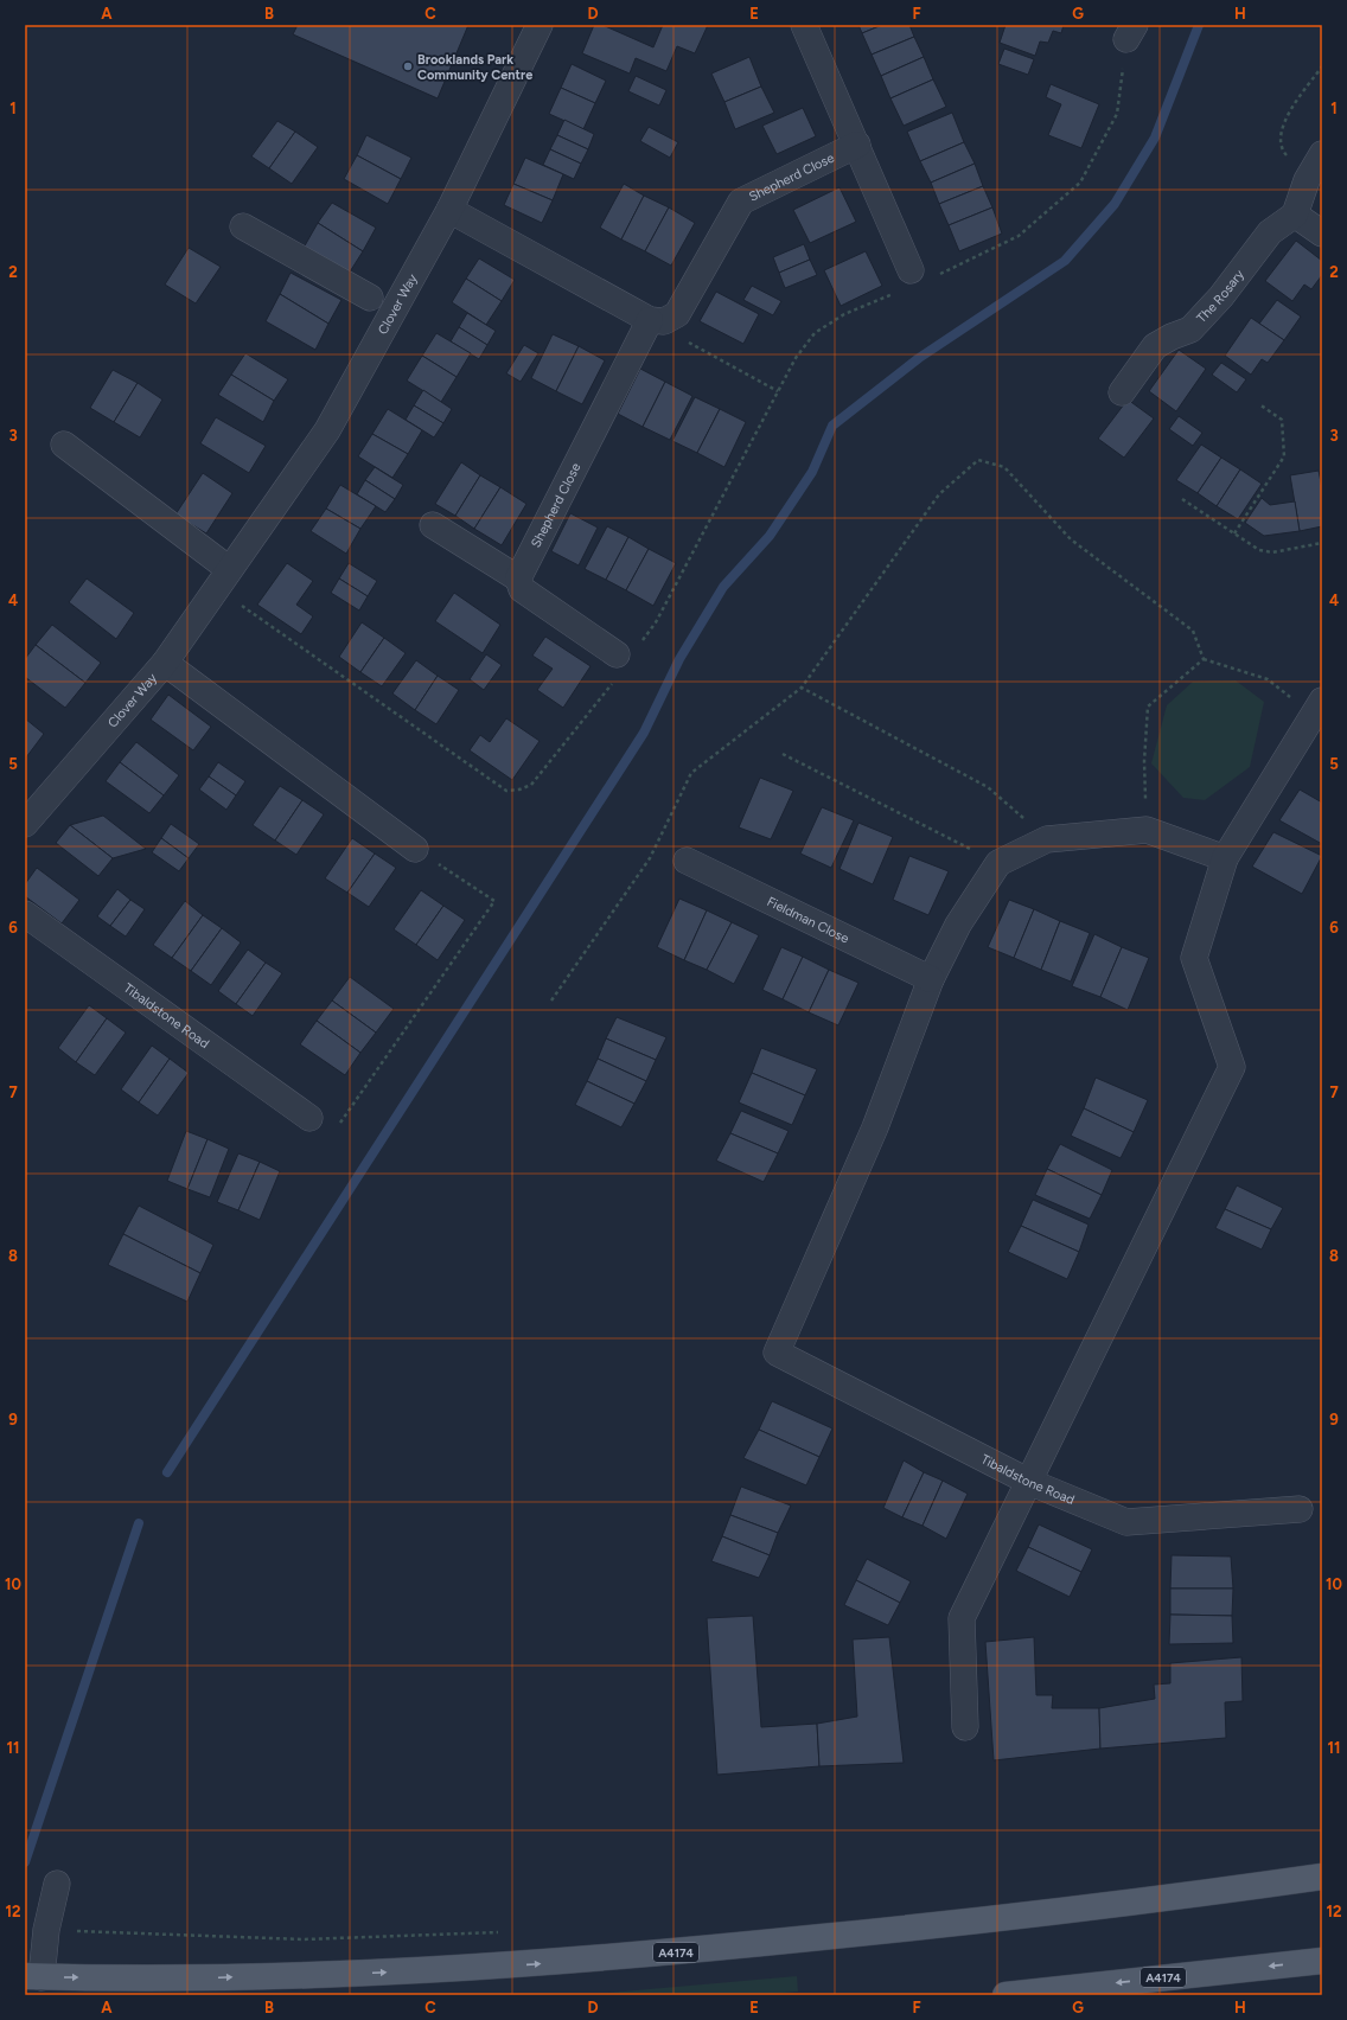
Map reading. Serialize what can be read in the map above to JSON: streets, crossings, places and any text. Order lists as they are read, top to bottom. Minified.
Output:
{"streets":{"main road":["A4174"],"street":["Shepherd Close","The Rosary","Clover Way","Fieldman Close","Tibaldstone Road"]},"crossings":[["Fieldman Close","Tibaldstone Road"]],"places":["Brooklands Park Community Centre"],"grid":{"columns":["A","B","C","D","E","F","G","H"],"rows":["1","2","3","4","5","6","7","8","9","10","11","12"]}}
